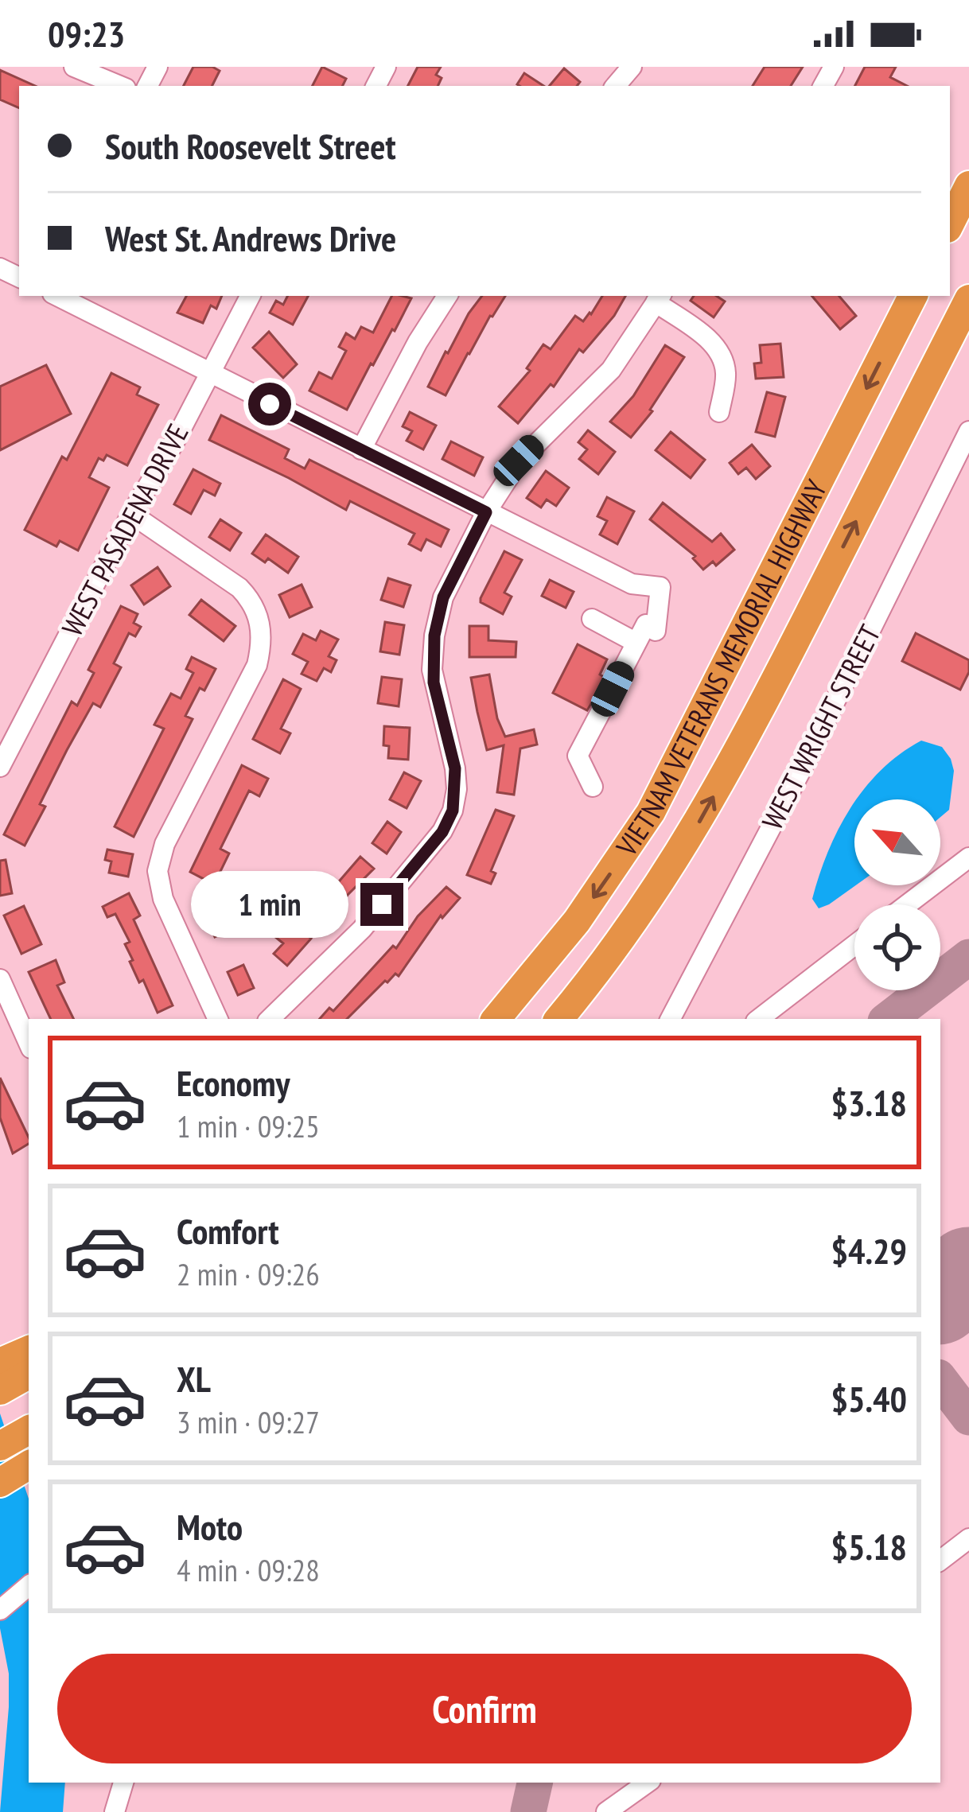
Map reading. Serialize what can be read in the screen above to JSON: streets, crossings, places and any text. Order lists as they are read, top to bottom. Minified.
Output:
{"streets":{"highway":["VIETNAM VETERANS MEMORIAL HIGHWAY"],"street":["WEST PASADENA DRIVE","WEST WRIGHT STREET"]},"north":"top left","page":{"status":"09:23","banner":["South Roosevelt Street","West St. Andrews Drive"],"bubble":"1 min","list":[{"name":"Economy","note":"1 min · 09:25","value":"$3.18"},{"name":"Comfort","note":"2 min · 09:26","value":"$4.29"},{"name":"XL","note":"3 min · 09:27","value":"$5.40"},{"name":"Moto","note":"4 min · 09:28","value":"$5.18"}],"buttons":"Confirm"}}
